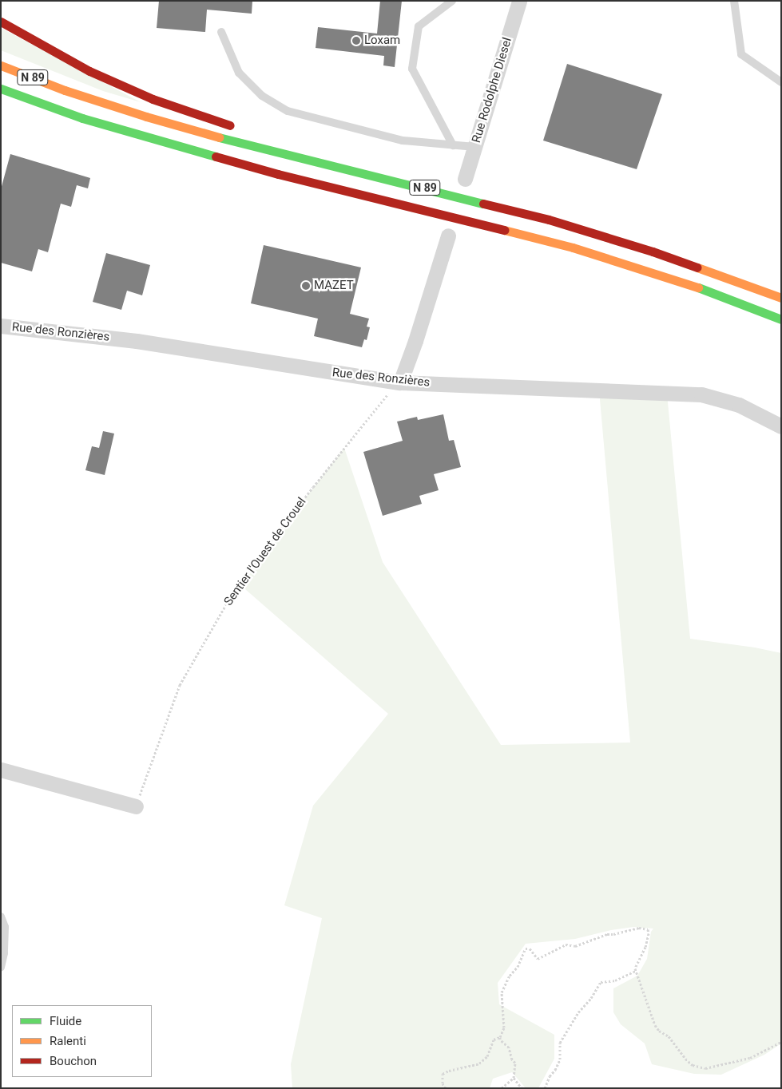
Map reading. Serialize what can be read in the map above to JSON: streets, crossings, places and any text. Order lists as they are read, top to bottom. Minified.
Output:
{"streets":{"highway":["N 89"],"street":["Rue Rodolphe Diesel","Rue des Ronzières"],"path":["Sentier l'Ouest de Crouel"]},"crossings":[["Rue des Ronzières","Sentier l'Ouest de Crouel"]],"places":["Loxam","MAZET"],"legend":["Fluide","Ralenti","Bouchon"]}
